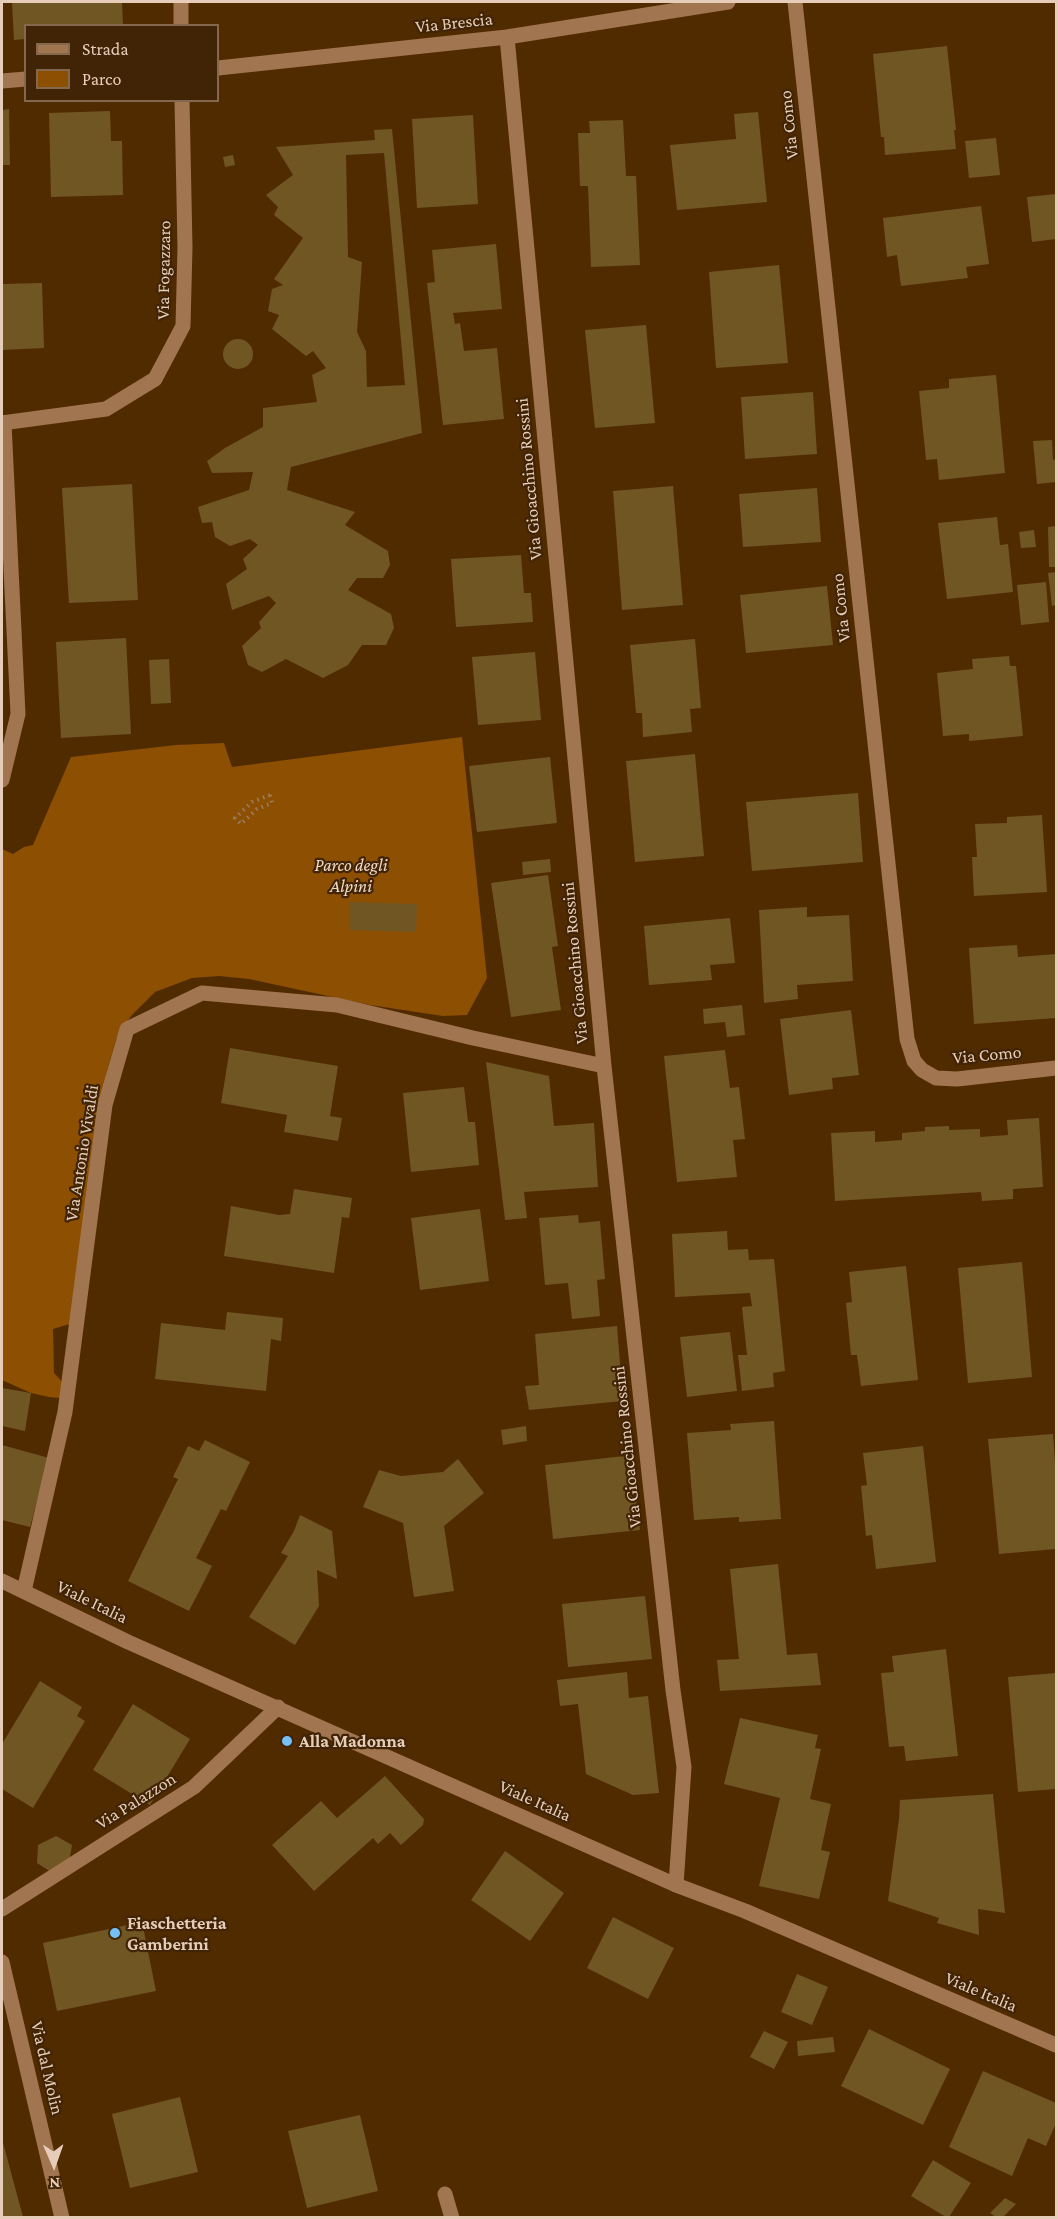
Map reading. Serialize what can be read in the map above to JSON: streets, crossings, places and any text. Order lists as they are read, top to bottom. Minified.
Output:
{"streets":{"street":["Via Brescia","Via Como","Via Fogazzaro","Via Gioacchino Rossini","Via Antonio Vivaldi","Viale Italia","Via Palazzon","Via dal Molin"]},"crossings":[["Via Brescia","Via Gioacchino Rossini"],["Via Gioacchino Rossini","Via Antonio Vivaldi"],["Via Gioacchino Rossini","Viale Italia"],["Via Antonio Vivaldi","Viale Italia"],["Viale Italia","Via Palazzon"]],"parks":["Parco degli Alpini"],"places":["Alla Madonna","Fiaschetteria Gamberini"],"legend":["Strada","Parco"],"north":"bottom"}
